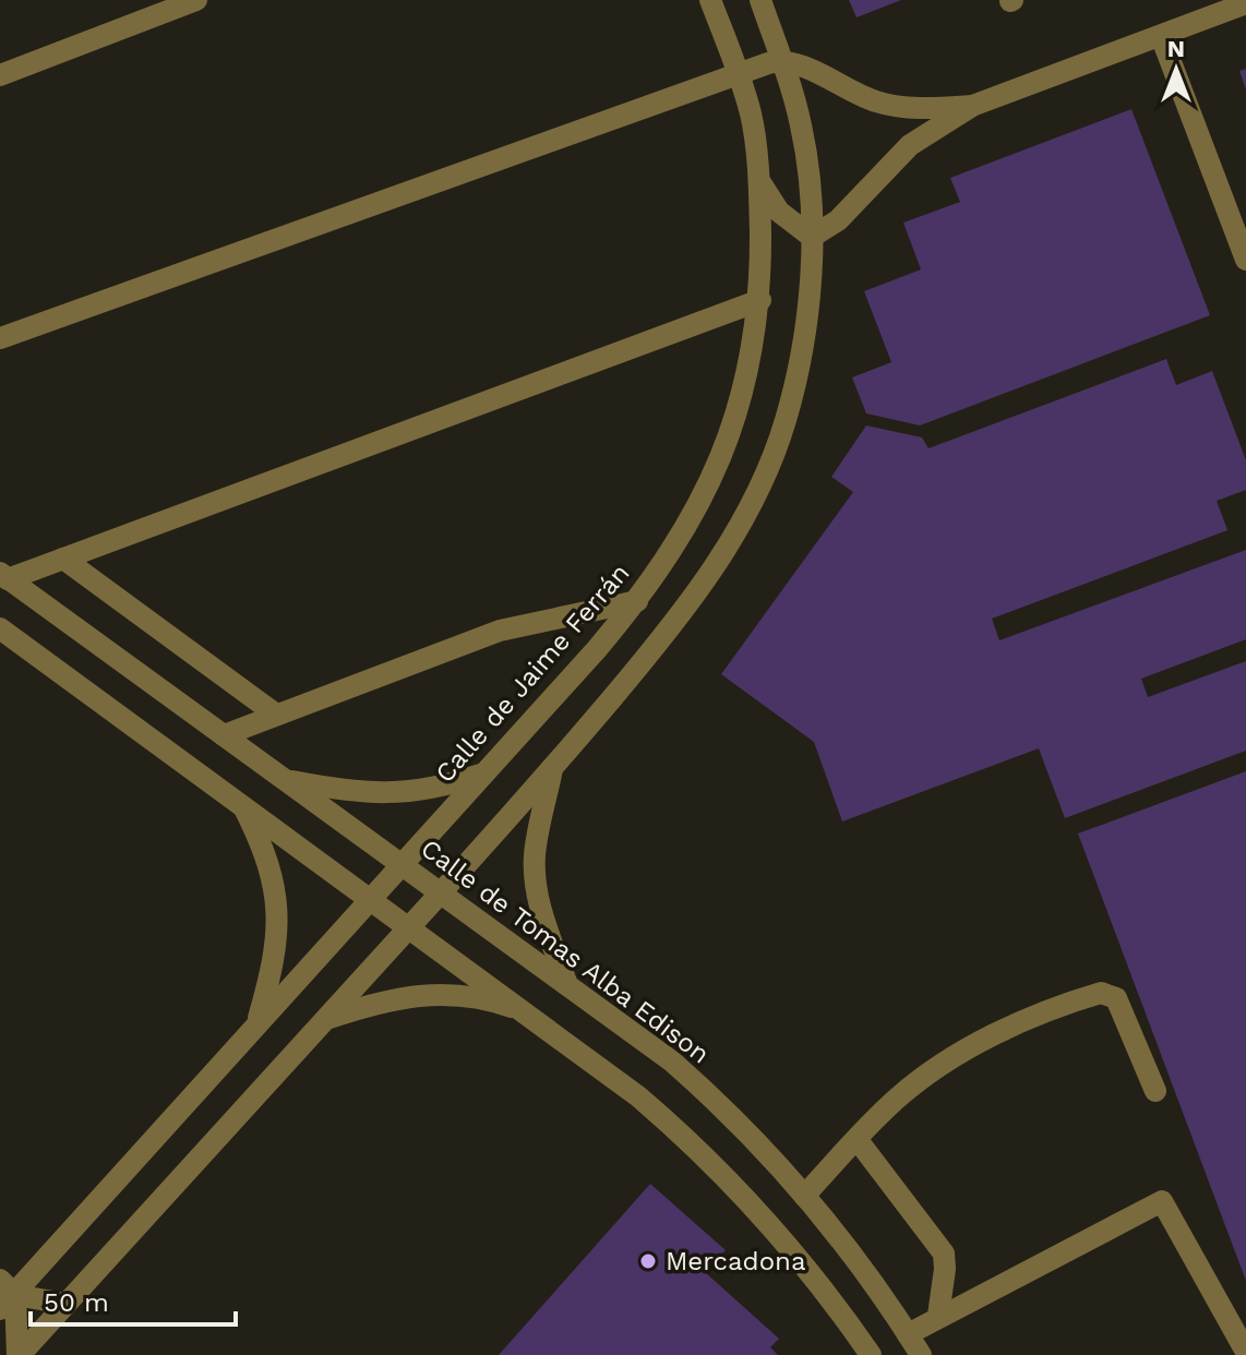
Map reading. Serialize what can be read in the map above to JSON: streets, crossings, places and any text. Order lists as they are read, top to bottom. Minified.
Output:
{"streets":{"street":["Calle de Jaime Ferrán","Calle de Tomas Alba Edison"]},"crossings":[["Calle de Jaime Ferrán","Calle de Tomas Alba Edison"]],"places":["Mercadona"],"scale_bar":"50 m","north":"top"}
